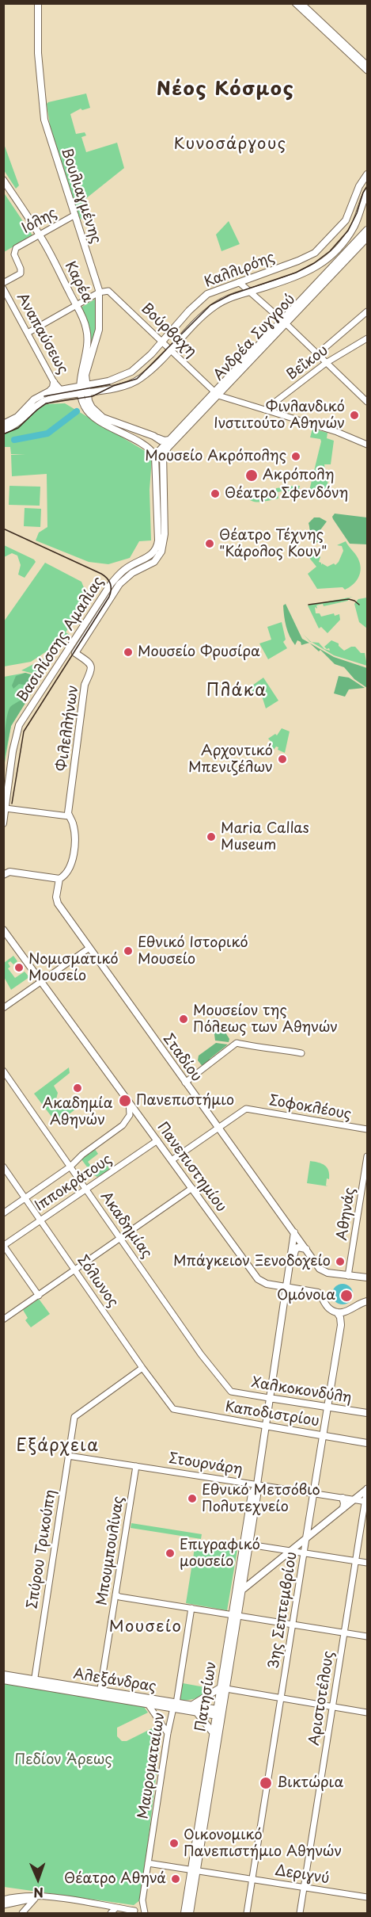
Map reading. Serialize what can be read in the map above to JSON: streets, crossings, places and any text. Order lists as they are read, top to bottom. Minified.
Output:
{"streets":{"highway":["Ανδρέα Συγγρού"],"main road":["Βουλιαγμένης","Καλλιρόης","Καρέα","Βασιλίσσης Αμαλίας","Φιλελλήνων","Σταδίου","Πανεπιστημίου","Χαλκοκονδύλη","Καποδιστρίου","3ης Σεπτεμβρίου","Αλεξάνδρας","Πατησίων"],"street":["Ιόλης","Βούρβαχη","Αναπαύσεως","Βεΐκου","Σοφοκλέους","Ιπποκράτους","Αθηνάς","Ακαδημίας","Σόλωνος","Στουρνάρη","Σπύρου Τρικούπη","Μπουμπουλίνας","Αριστοτέλους","Μαυροματαίων","Δεριγνύ"]},"crossings":[["Βουλιαγμένης","Ιόλης"],["Βουλιαγμένης","Καλλιρόης"],["Βουλιαγμένης","Βούρβαχη"],["Ιόλης","Καρέα"],["Καλλιρόης","Βούρβαχη"],["Βούρβαχη","Ανδρέα Συγγρού"],["Ανδρέα Συγγρού","Βασιλίσσης Αμαλίας"],["Βασιλίσσης Αμαλίας","Φιλελλήνων"],["Σταδίου","Σοφοκλέους"],["Σταδίου","Αθηνάς"],["Πανεπιστημίου","Ιπποκράτους"],["Πανεπιστημίου","3ης Σεπτεμβρίου"],["Πανεπιστημίου","Πατησίων"],["Ιπποκράτους","Ακαδημίας"],["Ιπποκράτους","Σόλωνος"],["Ακαδημίας","Χαλκοκονδύλη"],["Σόλωνος","Καποδιστρίου"],["Σόλωνος","Σπύρου Τρικούπη"],["Χαλκοκονδύλη","3ης Σεπτεμβρίου"],["Χαλκοκονδύλη","Πατησίων"],["Καποδιστρίου","3ης Σεπτεμβρίου"],["Καποδιστρίου","Πατησίων"],["Στουρνάρη","Σπύρου Τρικούπη"],["Στουρνάρη","Μπουμπουλίνας"],["Στουρνάρη","3ης Σεπτεμβρίου"],["Στουρνάρη","Πατησίων"],["Στουρνάρη","Αριστοτέλους"],["Σπύρου Τρικούπη","Αλεξάνδρας"],["Μπουμπουλίνας","Αλεξάνδρας"],["3ης Σεπτεμβρίου","Δεριγνύ"],["Αλεξάνδρας","Πατησίων"],["Αλεξάνδρας","Μαυροματαίων"],["Πατησίων","Δεριγνύ"],["Αριστοτέλους","Δεριγνύ"],["Μαυροματαίων","Δεριγνύ"]],"districts":["Νέος Κόσμος","Κυνοσάργους","Πλάκα","Εξάρχεια","Μουσείο"],"parks":["Πεδίον Άρεως"],"places":["Φινλανδικό Iνστιτούτο Aθηνών","Μουσείο Ακρόπολης","Ακρόπολη","Θέατρο Σφενδόνη","Θέατρο Τέχνης \"Κάρολος Κουν\"","Μουσείο Φρυσίρα","Αρχοντικό Μπενιζέλων","Maria Callas Museum","Εθνικό Ιστορικό Μουσείο","Νομισματικό Μουσείο","Μουσείον της Πόλεως των Αθηνών","Ακαδημία Αθηνών","Πανεπιστήμιο","Μπάγκειον Ξενοδοχείο","Ομόνοια","Εθνικό Μετσόβιο Πολυτεχνείο","Επιγραφικό μουσείο","Βικτώρια","Οικονομικό Πανεπιστήμιο Αθηνών","Θέατρο Αθηνά"],"north":"bottom"}
